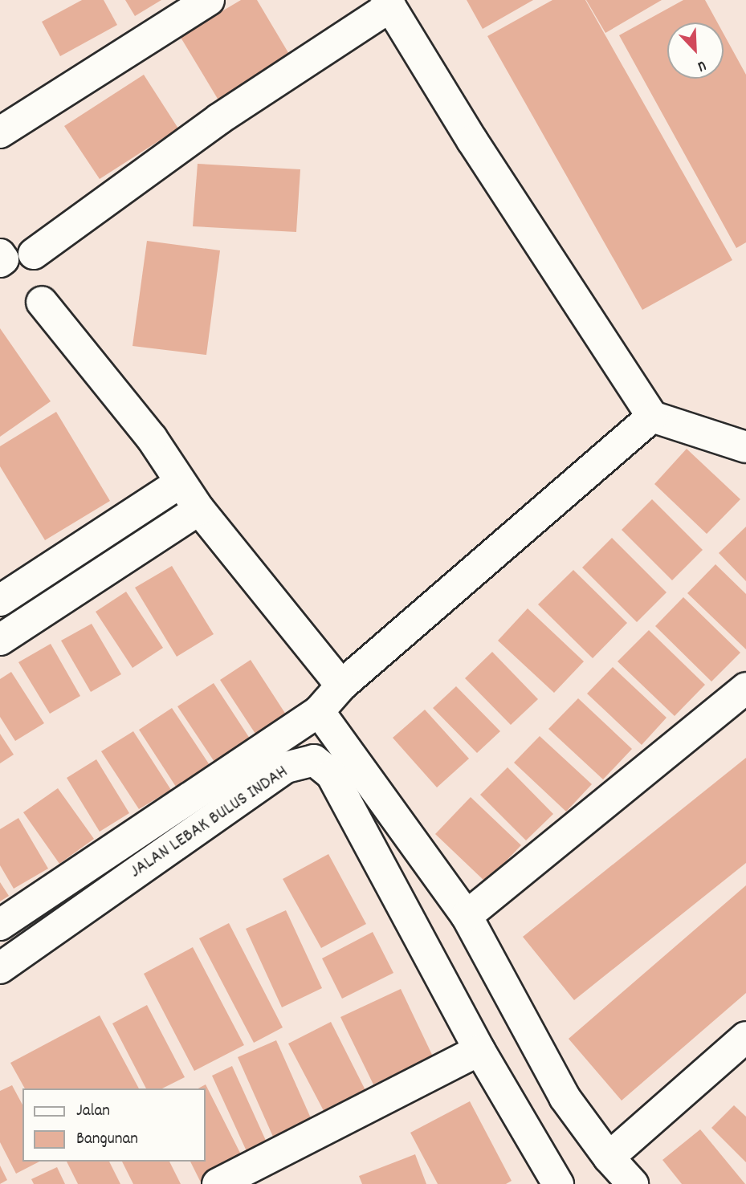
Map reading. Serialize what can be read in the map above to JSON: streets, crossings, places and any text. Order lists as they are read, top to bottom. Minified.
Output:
{"streets":{"street":["JALAN LEBAK BULUS INDAH"]},"legend":["Jalan","Bangunan"],"north":"bottom right"}
